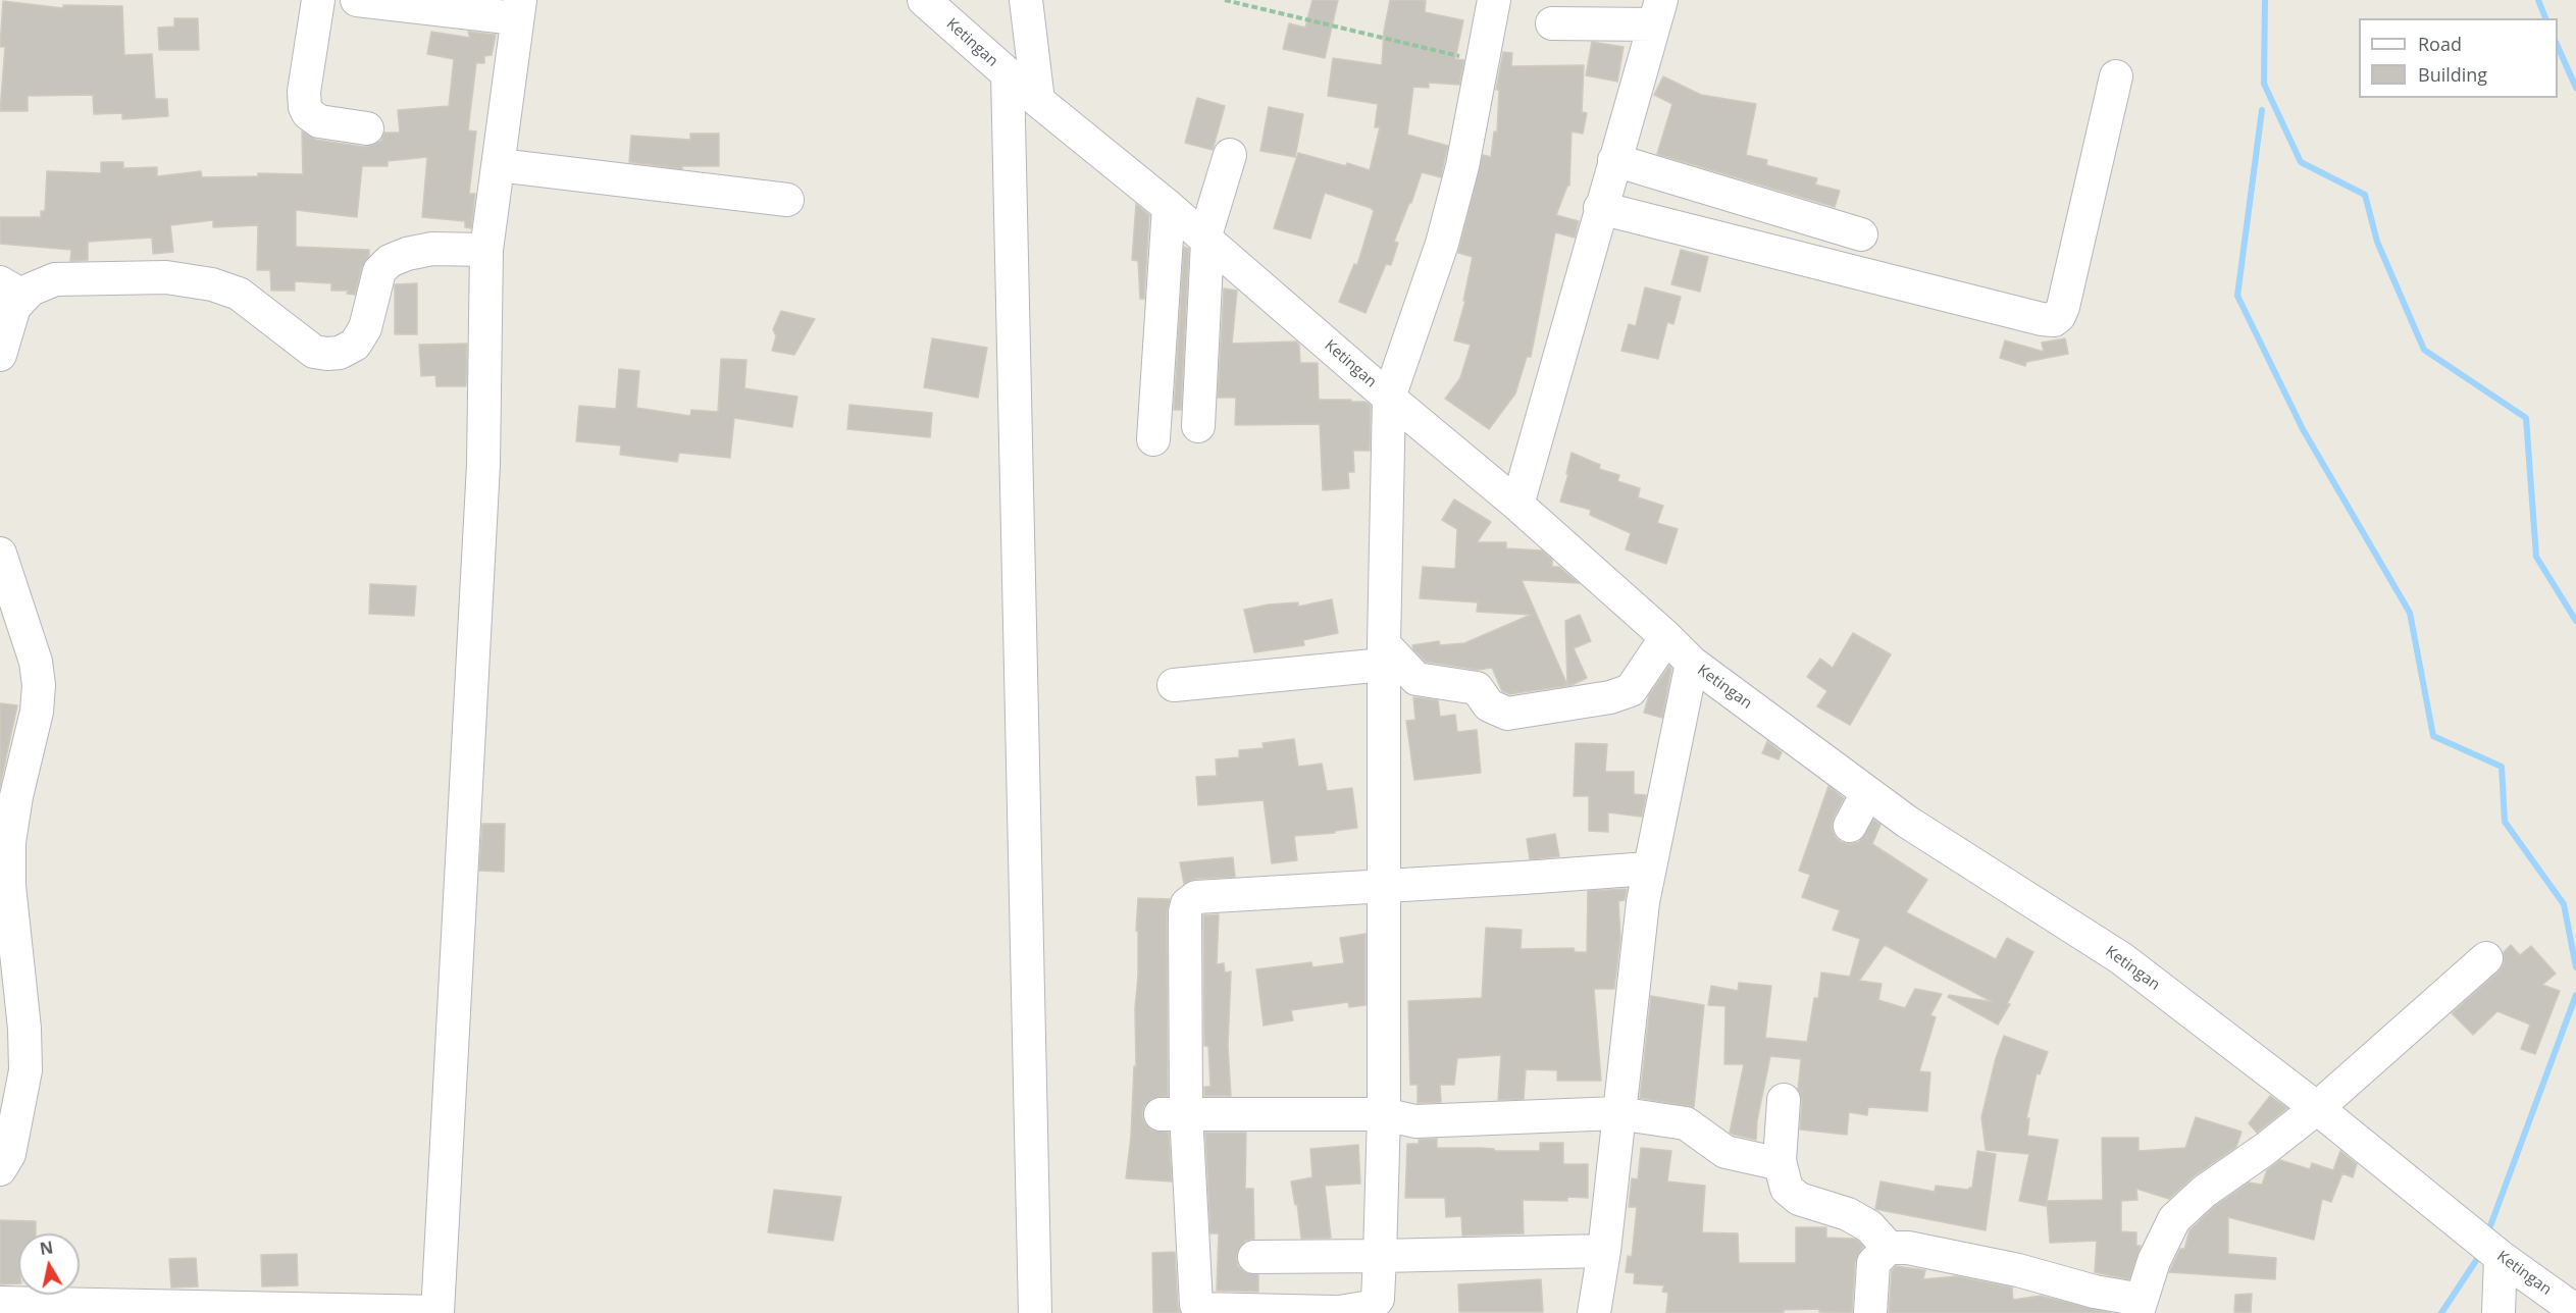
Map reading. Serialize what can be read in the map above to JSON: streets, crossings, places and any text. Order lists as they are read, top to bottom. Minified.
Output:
{"streets":{"street":["Ketingan"]},"legend":["Road","Building"],"north":"top"}
